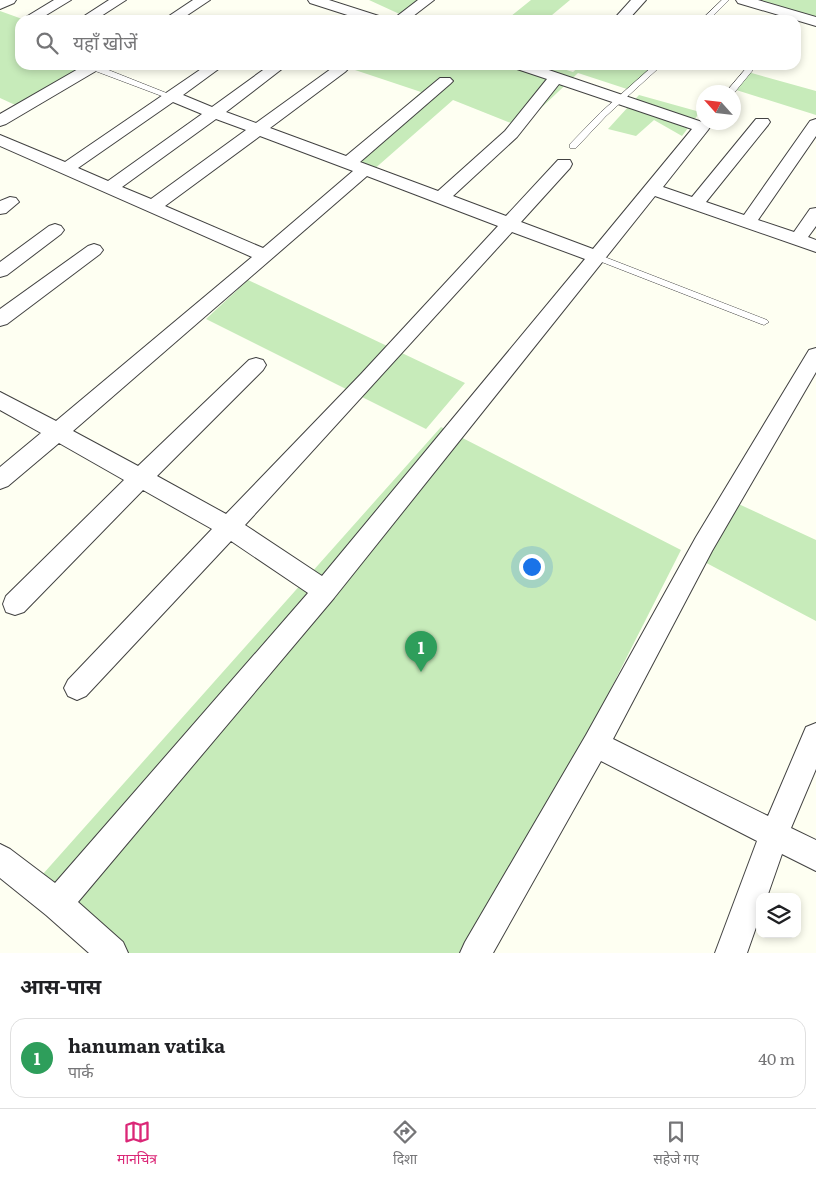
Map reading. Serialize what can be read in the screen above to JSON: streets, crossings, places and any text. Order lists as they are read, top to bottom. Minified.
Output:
{"north":"top left","page":{"search":"यहाँ खोजें","pins":"1","heading":"आस-पास","list":[{"mark":"1","name":"hanuman vatika","note":"पार्क","value":"40 m"}],"nav":["मानचित्र","दिशा","सहेजे गए"]}}
